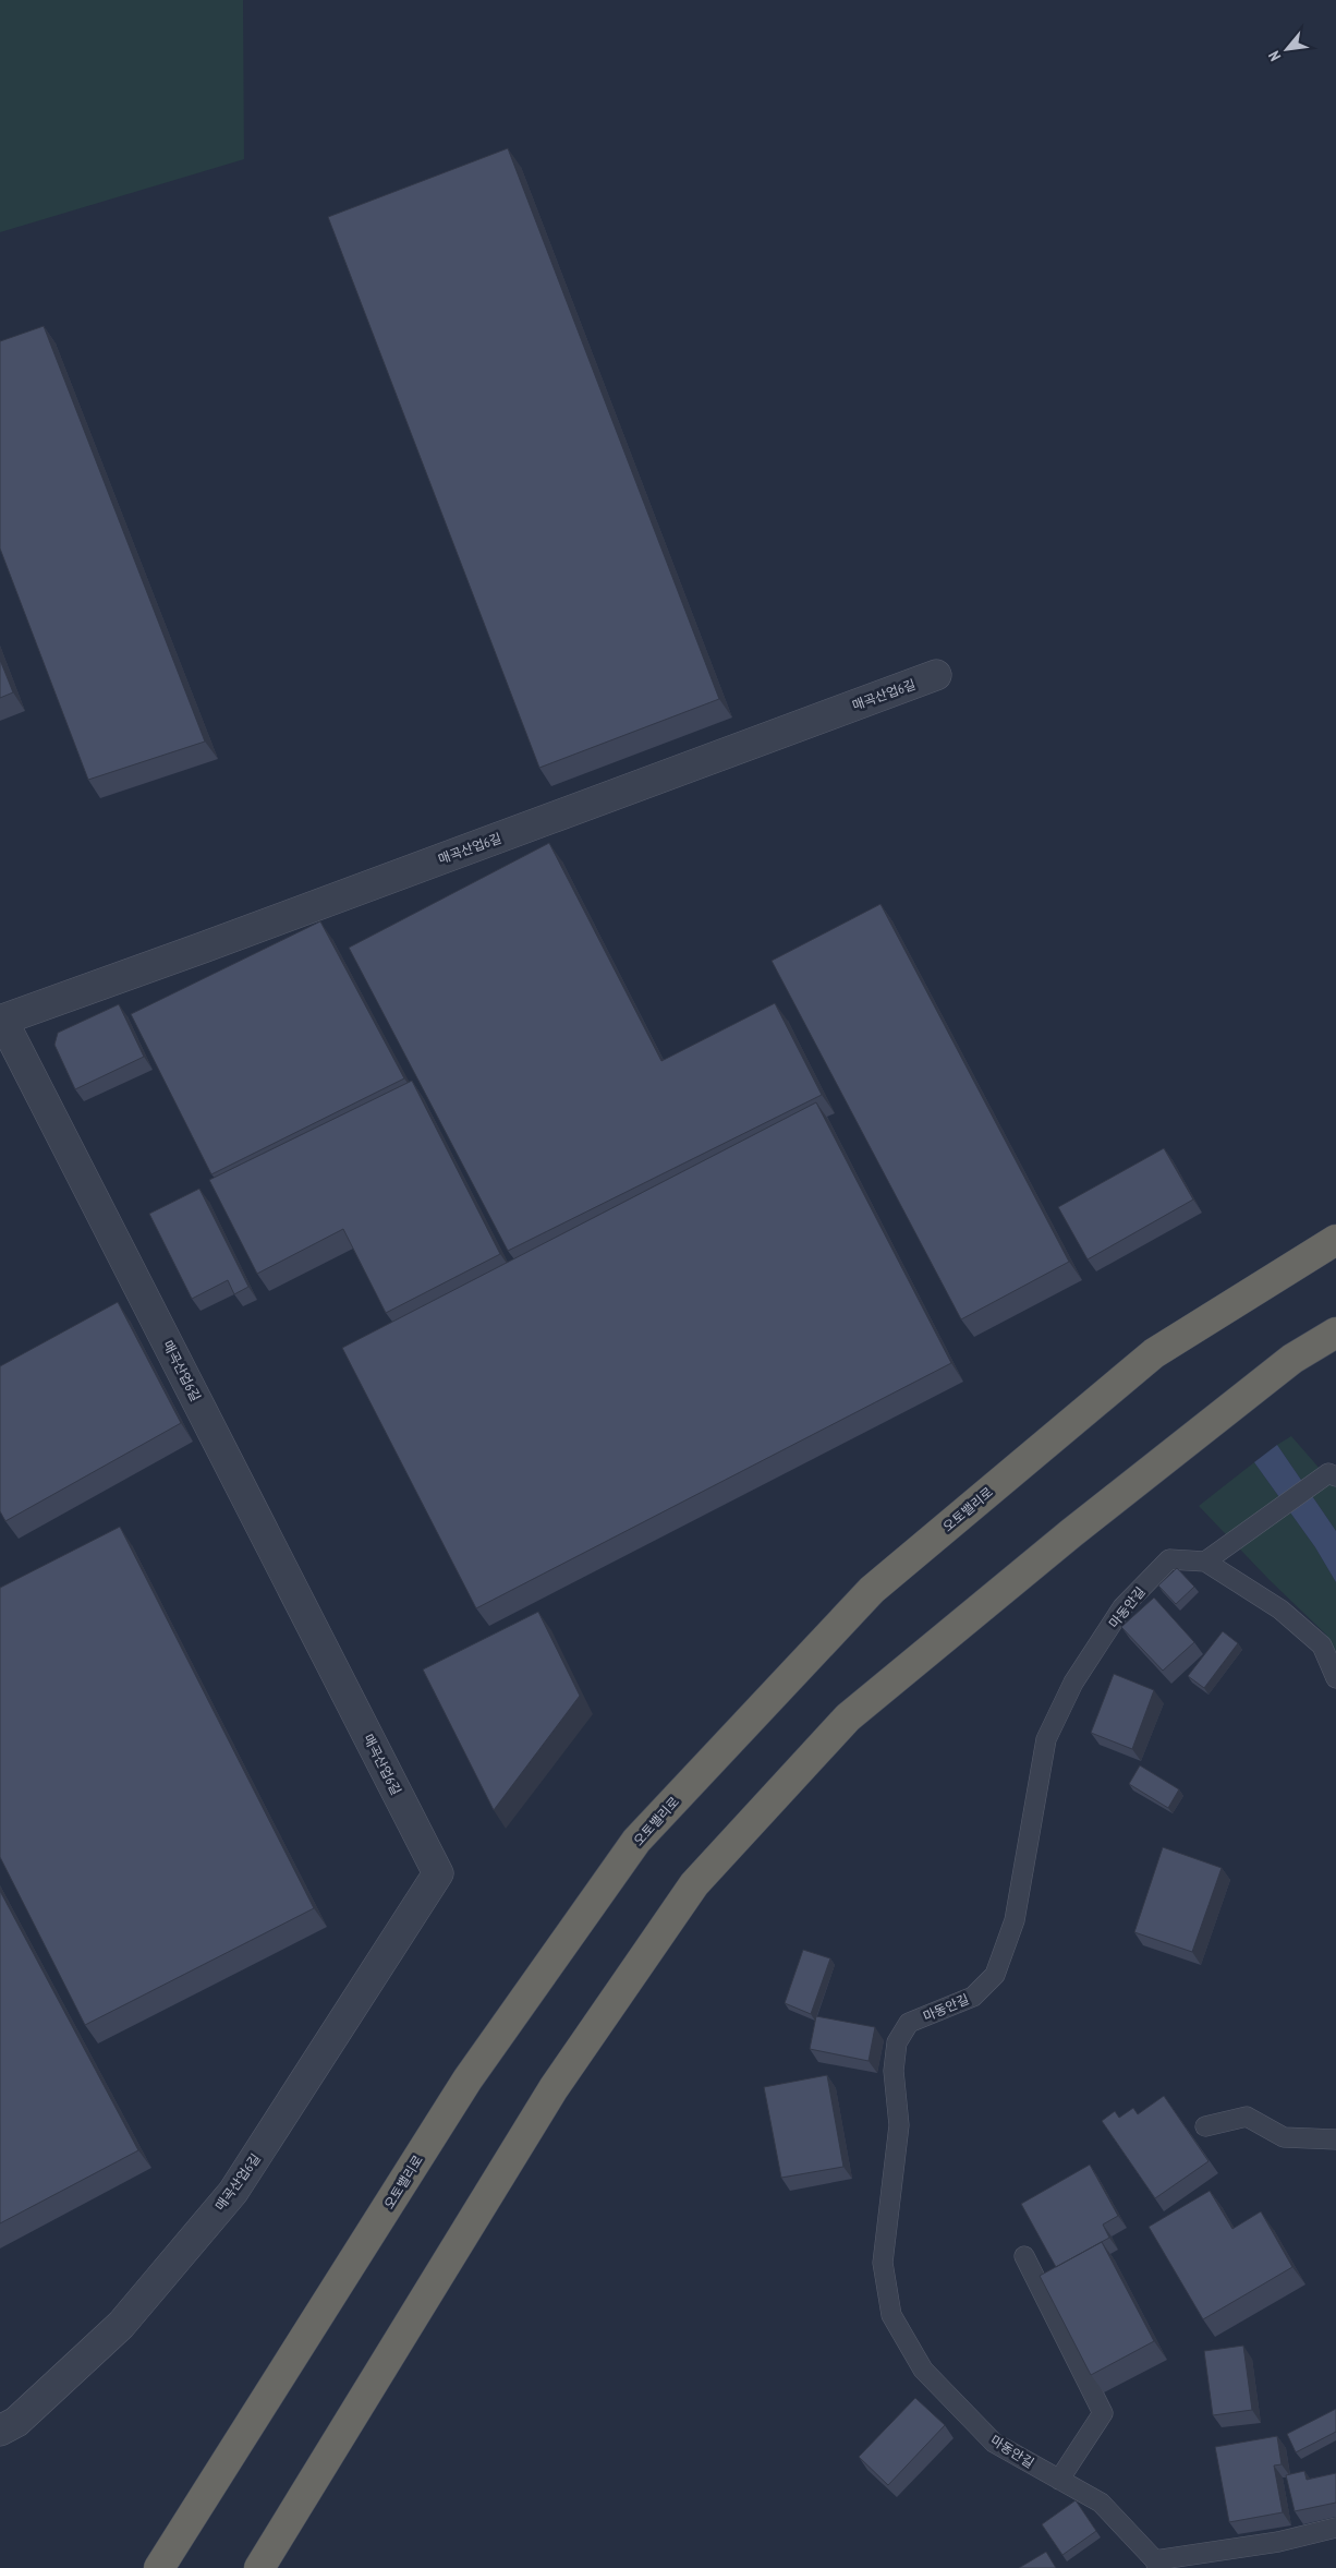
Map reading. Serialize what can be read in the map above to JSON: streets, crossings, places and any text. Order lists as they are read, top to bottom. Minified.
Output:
{"streets":{"highway":["오토밸리로"],"street":["매곡산업6길"],"lane":["마동안길"]},"north":"bottom left"}
